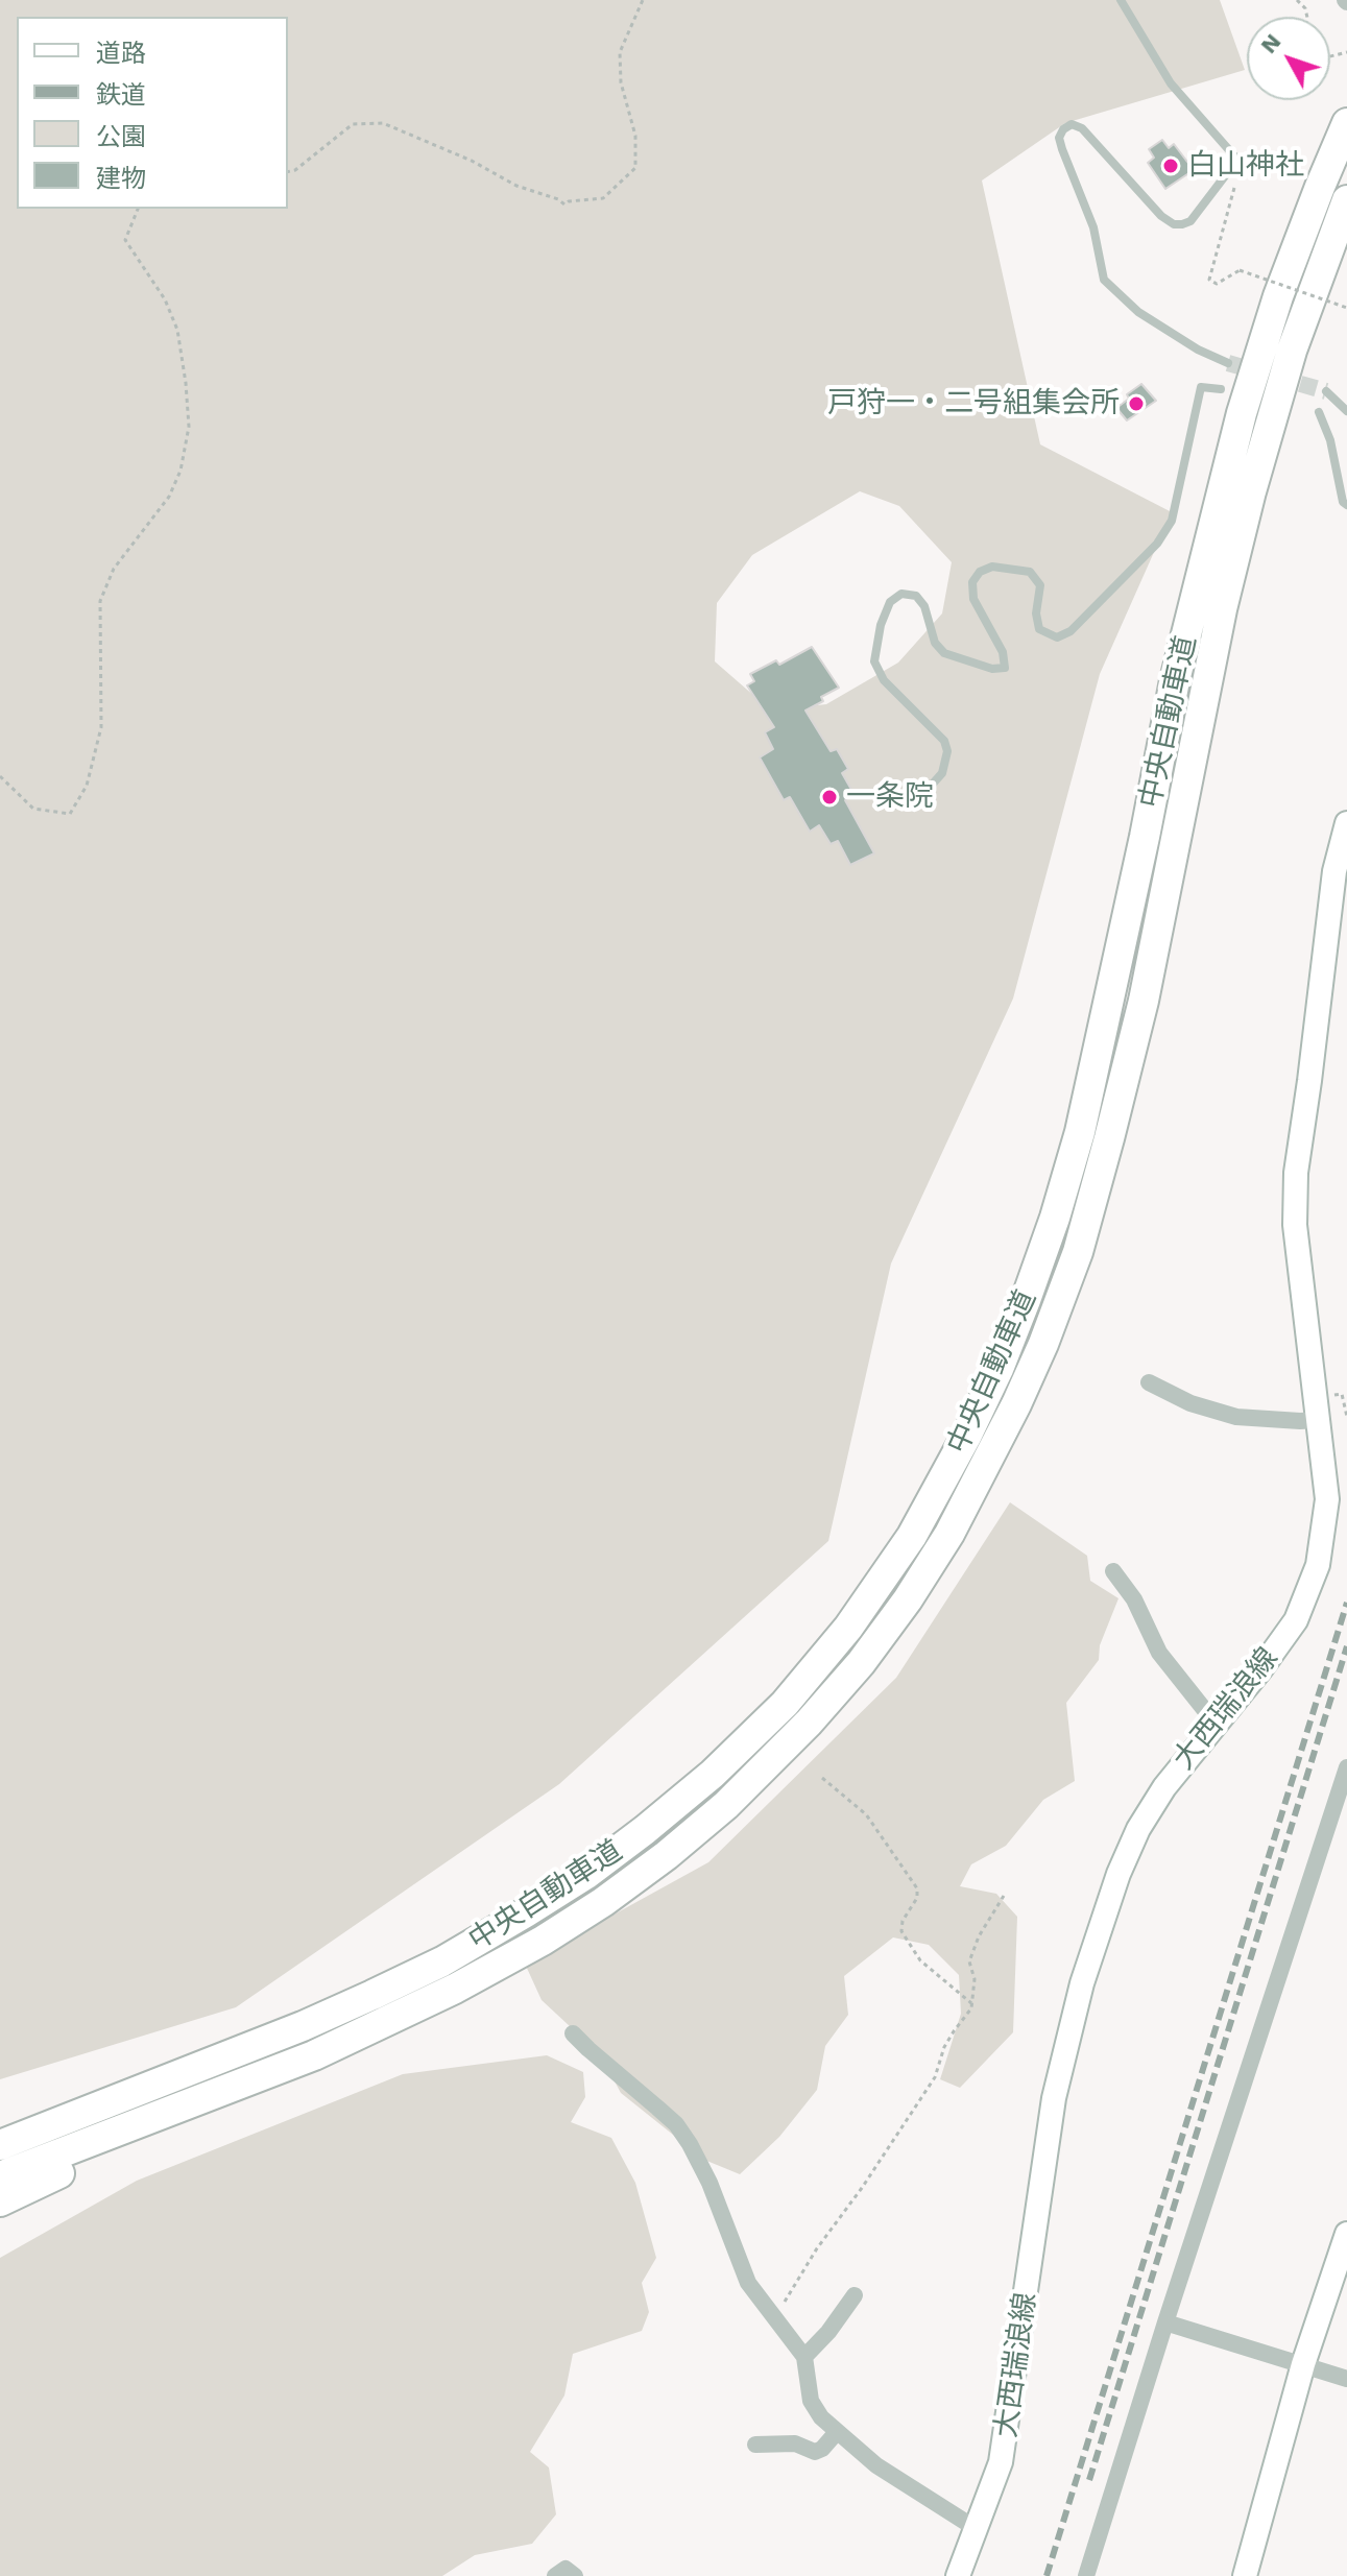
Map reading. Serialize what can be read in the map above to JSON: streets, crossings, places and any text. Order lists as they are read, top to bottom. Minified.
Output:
{"streets":{"highway":["中央自動車道"],"main road":["大西瑞浪線"]},"places":["白山神社","戸狩一・二号組集会所","一条院"],"legend":["道路","鉄道","公園","建物"],"north":"top left"}
